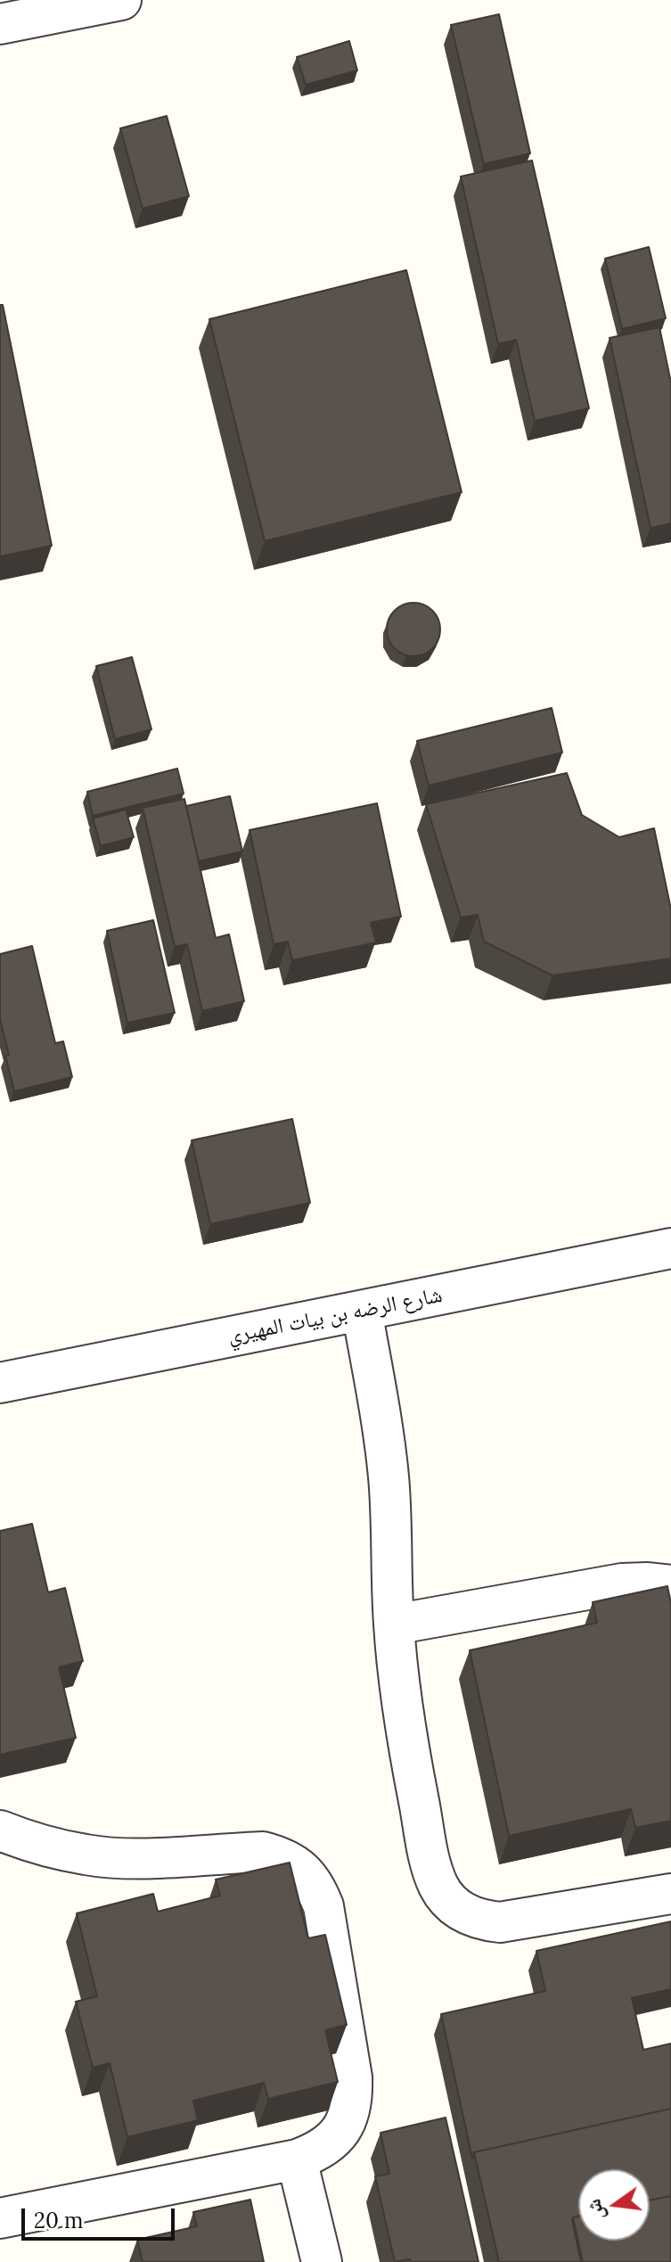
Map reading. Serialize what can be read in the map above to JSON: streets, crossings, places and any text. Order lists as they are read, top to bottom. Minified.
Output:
{"streets":{"street":["شارع الرضه بن بيات المهيري"]},"scale_bar":"20 m","north":"left"}
